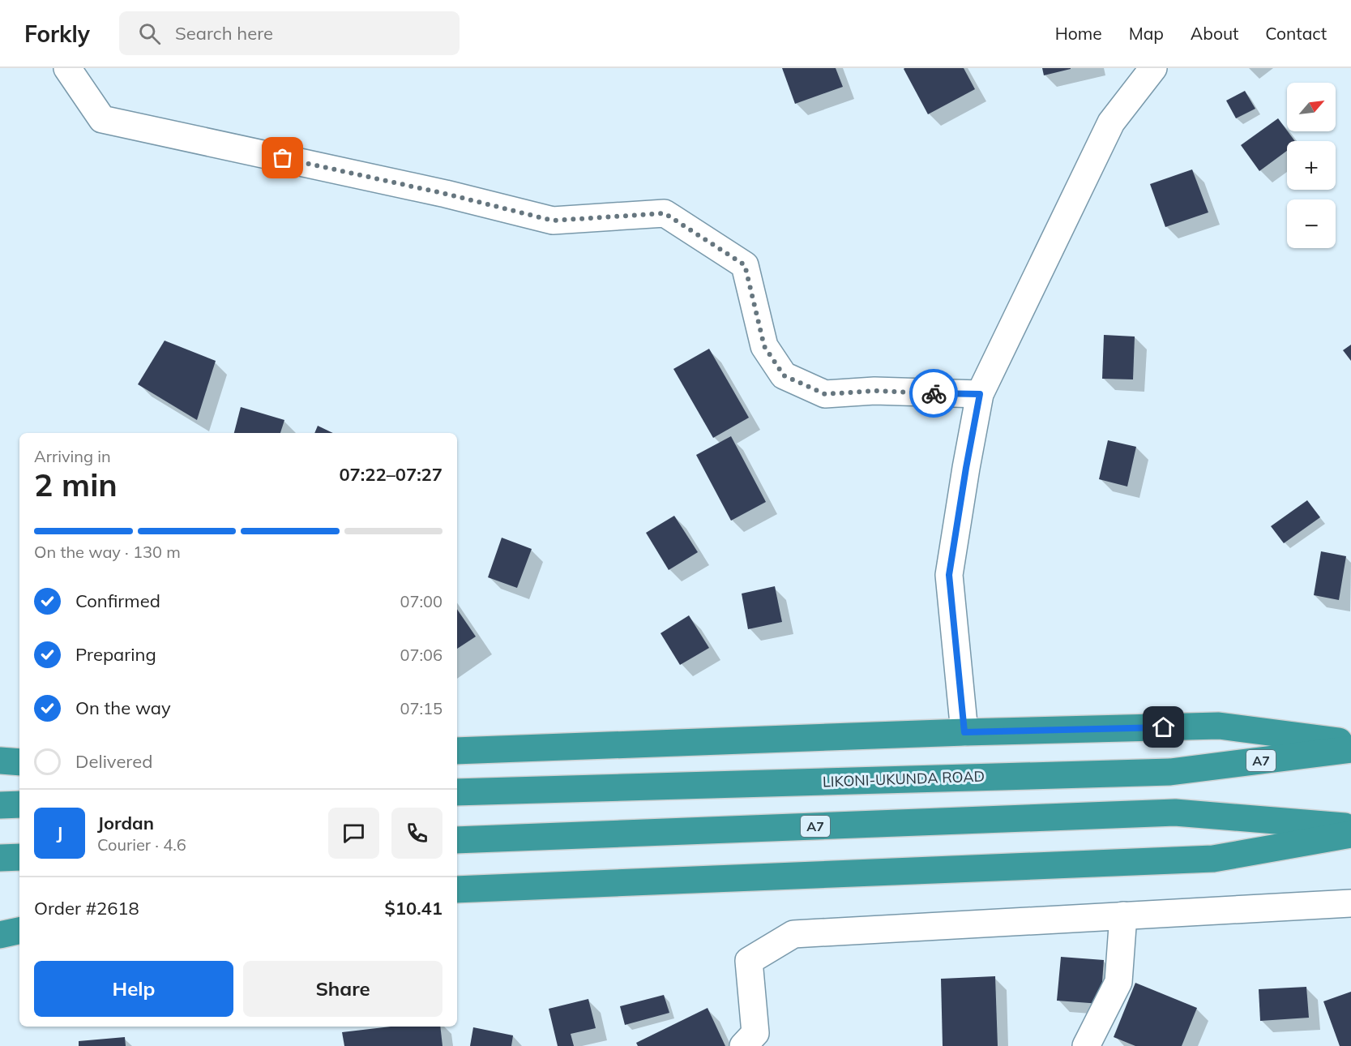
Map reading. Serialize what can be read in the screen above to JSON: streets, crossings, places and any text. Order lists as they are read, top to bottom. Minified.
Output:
{"streets":{"highway":["A7","LIKONI-UKUNDA ROAD"]},"north":"top right","page":{"header":"Forkly","search":"Search here","nav":["Home","Map","About","Contact"],"map_buttons":["+","−"],"heading":["2 min","Arriving in","07:22–07:27"],"panel":["Jordan","Courier · 4.6","Order #2618","$10.41"],"bar":"On the way · 130 m","list":[["Confirmed","07:00"],["Preparing","07:06"],["On the way","07:15"],"Delivered"],"round":"J","buttons":["Help","Share"]}}
